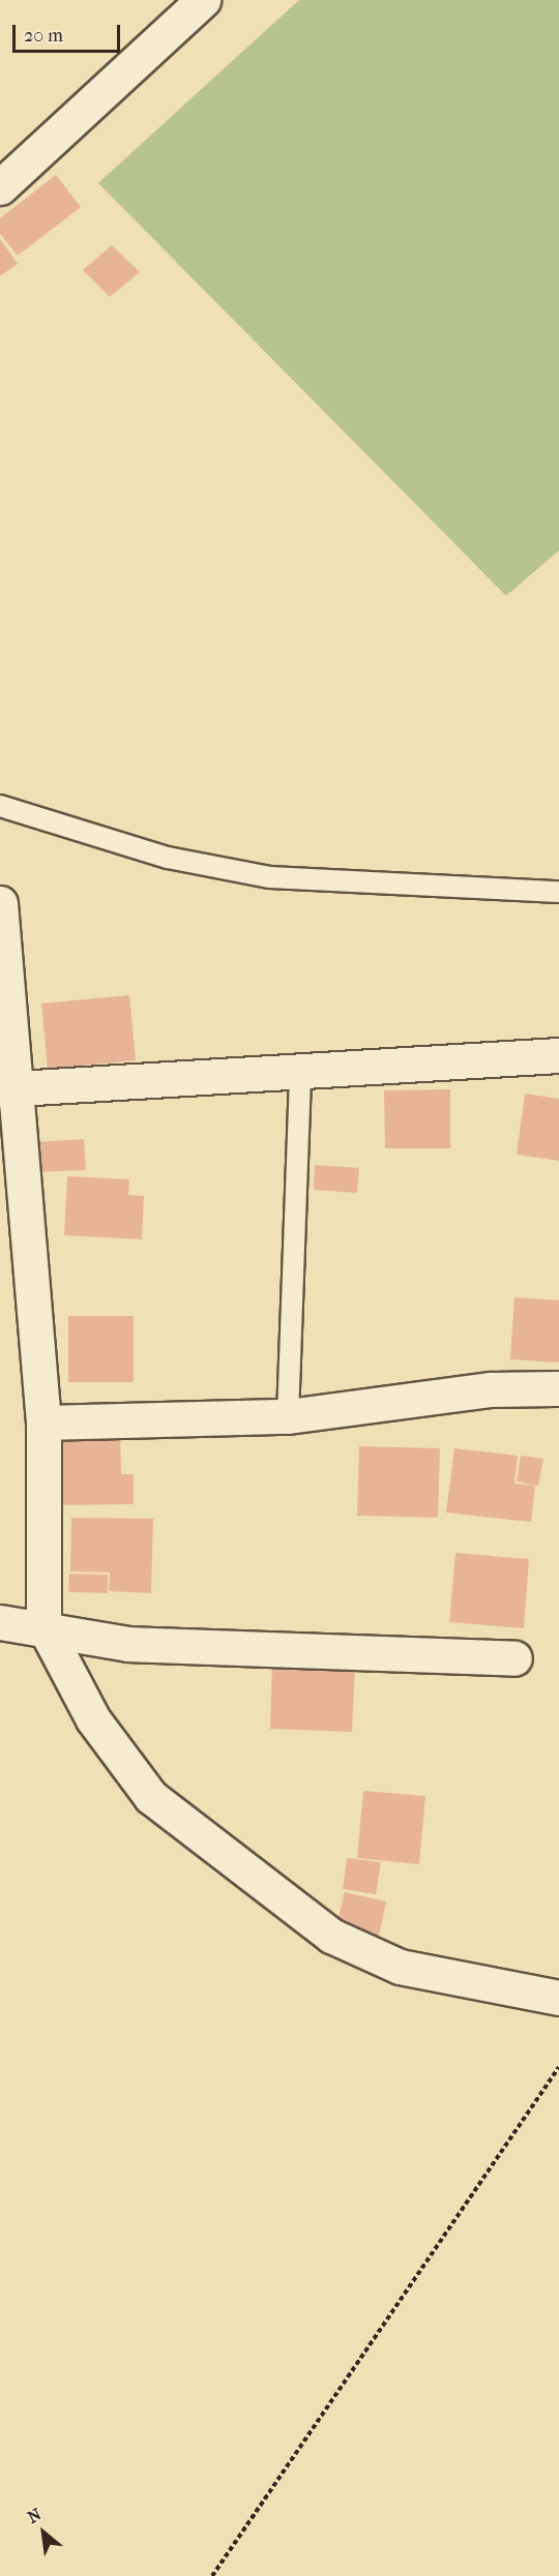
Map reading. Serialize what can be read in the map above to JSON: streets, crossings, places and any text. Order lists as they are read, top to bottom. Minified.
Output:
{"scale_bar":"20 m","north":"top left"}
